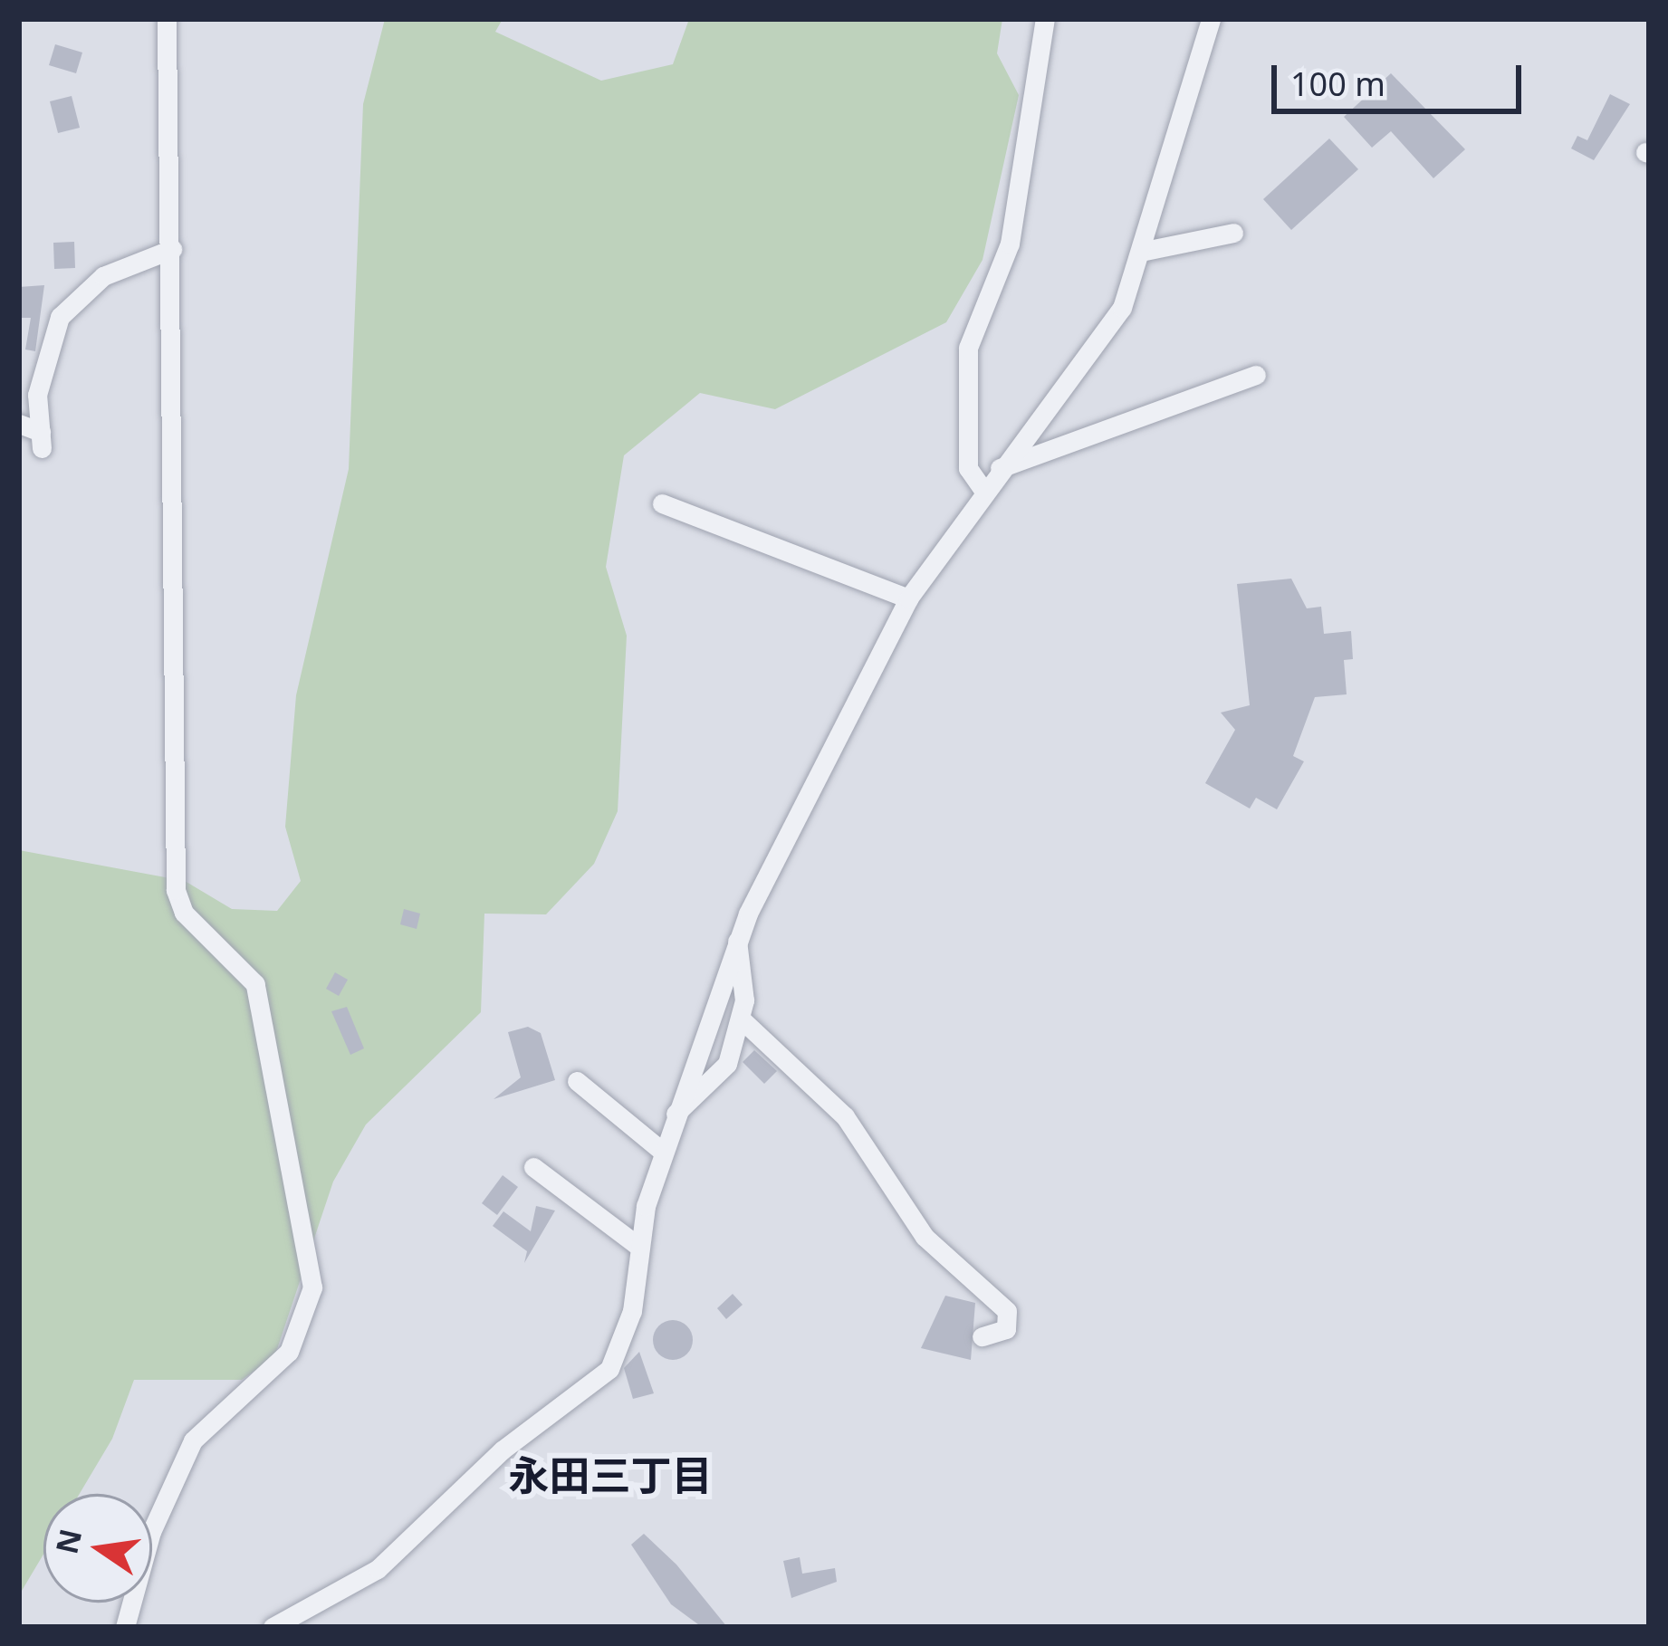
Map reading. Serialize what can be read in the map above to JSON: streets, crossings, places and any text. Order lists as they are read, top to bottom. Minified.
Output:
{"districts":["永田三丁目"],"scale_bar":"100 m","north":"left"}
